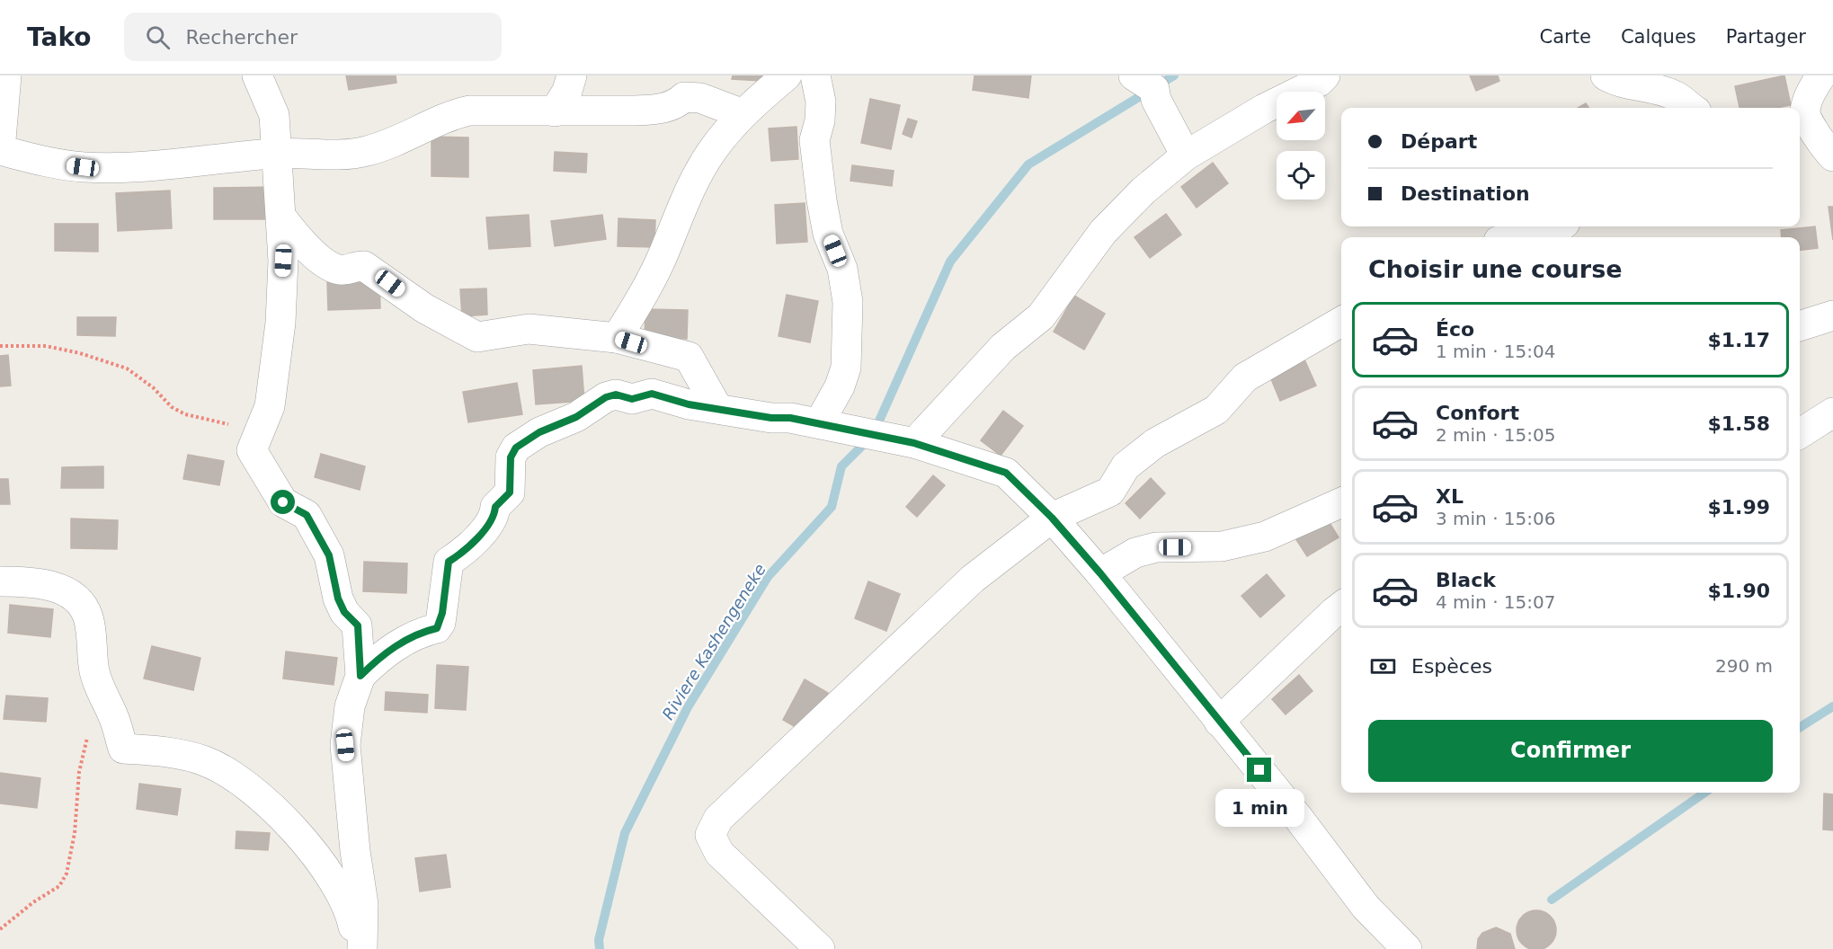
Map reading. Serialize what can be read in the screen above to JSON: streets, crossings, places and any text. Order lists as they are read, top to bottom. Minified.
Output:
{"water":["Riviere Kashengeneke"],"north":"bottom left","page":{"header":"Tako","search":"Rechercher","nav":["Carte","Calques","Partager"],"banner":["Départ","Destination"],"heading":"Choisir une course","list":[{"name":"Éco","note":"1 min · 15:04","value":"$1.17"},{"name":"Confort","note":"2 min · 15:05","value":"$1.58"},{"name":"XL","note":"3 min · 15:06","value":"$1.99"},{"name":"Black","note":"4 min · 15:07","value":"$1.90"}],"pay":["Espèces","290 m"],"buttons":"Confirmer","bubble":"1 min"}}
